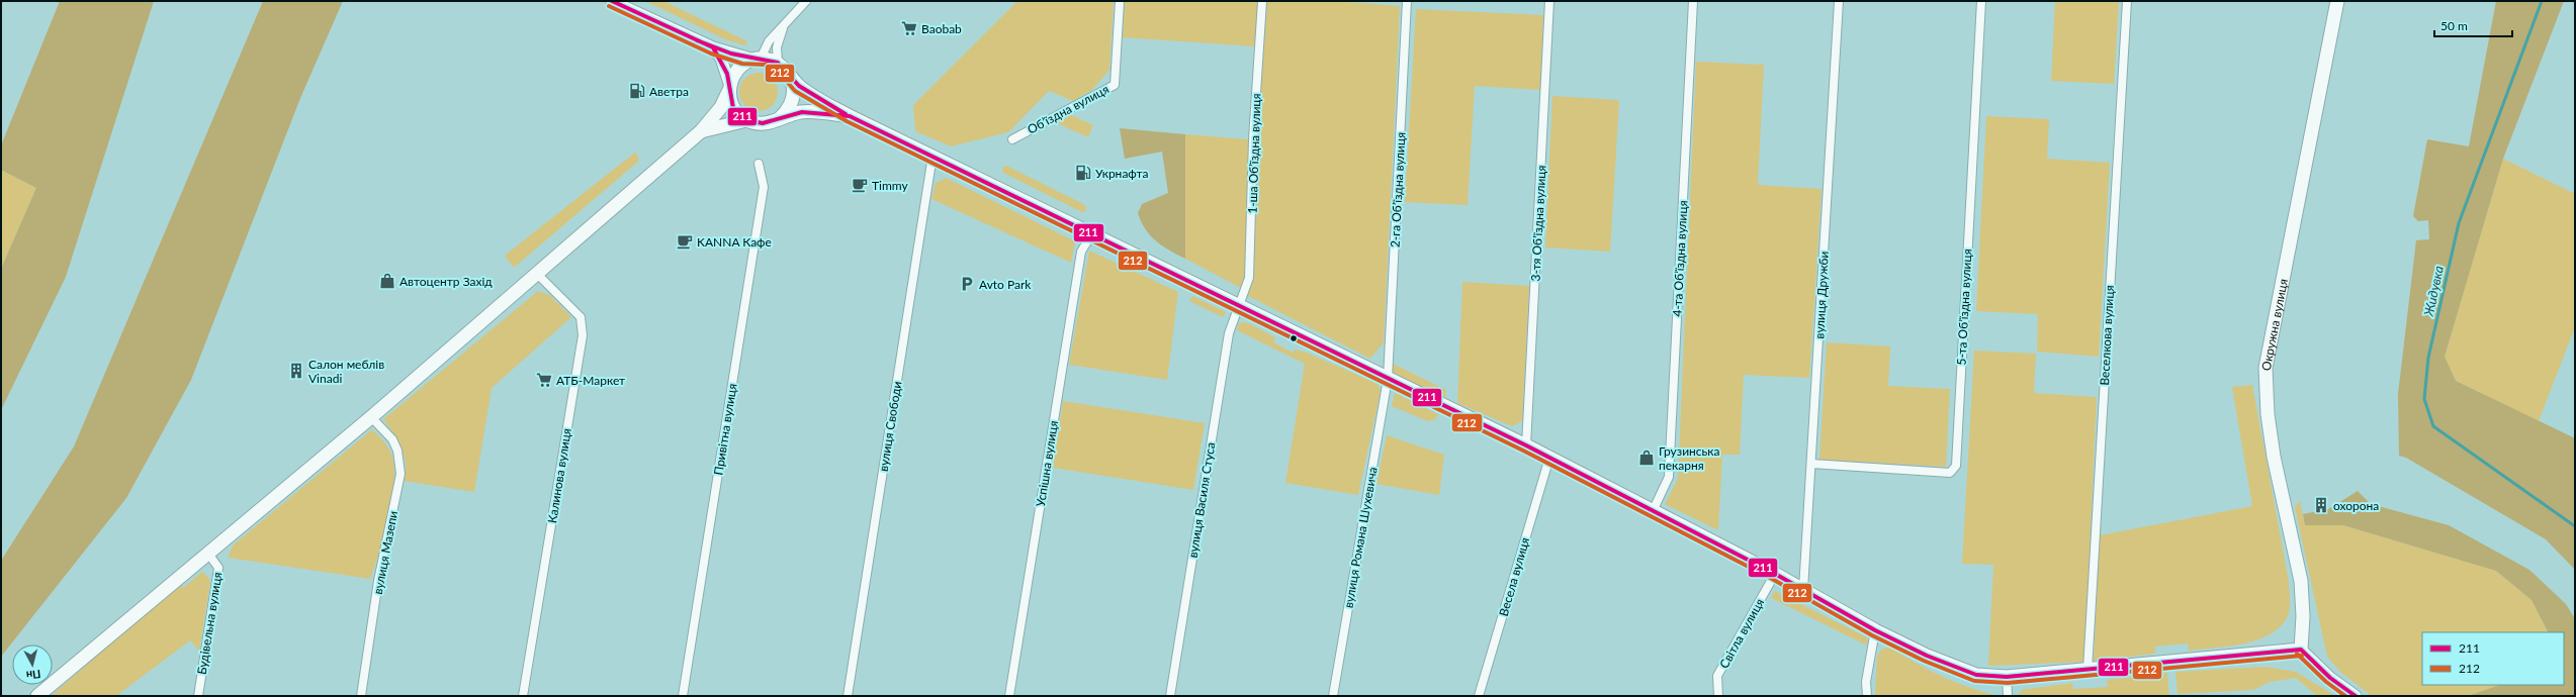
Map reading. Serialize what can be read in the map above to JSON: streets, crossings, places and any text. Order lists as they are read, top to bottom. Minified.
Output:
{"streets":{"main road":["Окружна вулиця"],"street":["Обʼїздна вулиця","1-ша Обʼїздна вулиця","2-га Обʼїздна вулиця","3-тя Обʼїздна вулиця","4-та Обʼїздна вулиця","вулиця Дружби","5-та Обʼїздна вулиця","Веселкова вулиця","вулиця Свободи","Привітна вулиця","Успішна вулиця","Калинова вулиця","вулиця Василя Стуса","вулиця Романа Шухевича","вулиця Мазепи","Весела вулиця","Будівельна вулиця","Світла вулиця"]},"crossings":[["1-ша Обʼїздна вулиця","вулиця Василя Стуса"],["2-га Обʼїздна вулиця","вулиця Романа Шухевича"],["вулиця Дружби","5-та Обʼїздна вулиця"]],"water":["Жидувка"],"places":{"supermarket":["Baobab","АТБ-Маркет"],"fuel station":["Аветра","Укрнафта"],"cafe":["Timmy","KANNA Кафе"],"shop":["Автоцентр Захід","Грузинська пекарня"],"parking":["Avto Park"],"building":["Салон меблів Vinadi","охорона"]},"lines":["transit line 211","transit line 212"],"legend":["211","212"],"scale_bar":"50 m","north":"bottom"}
